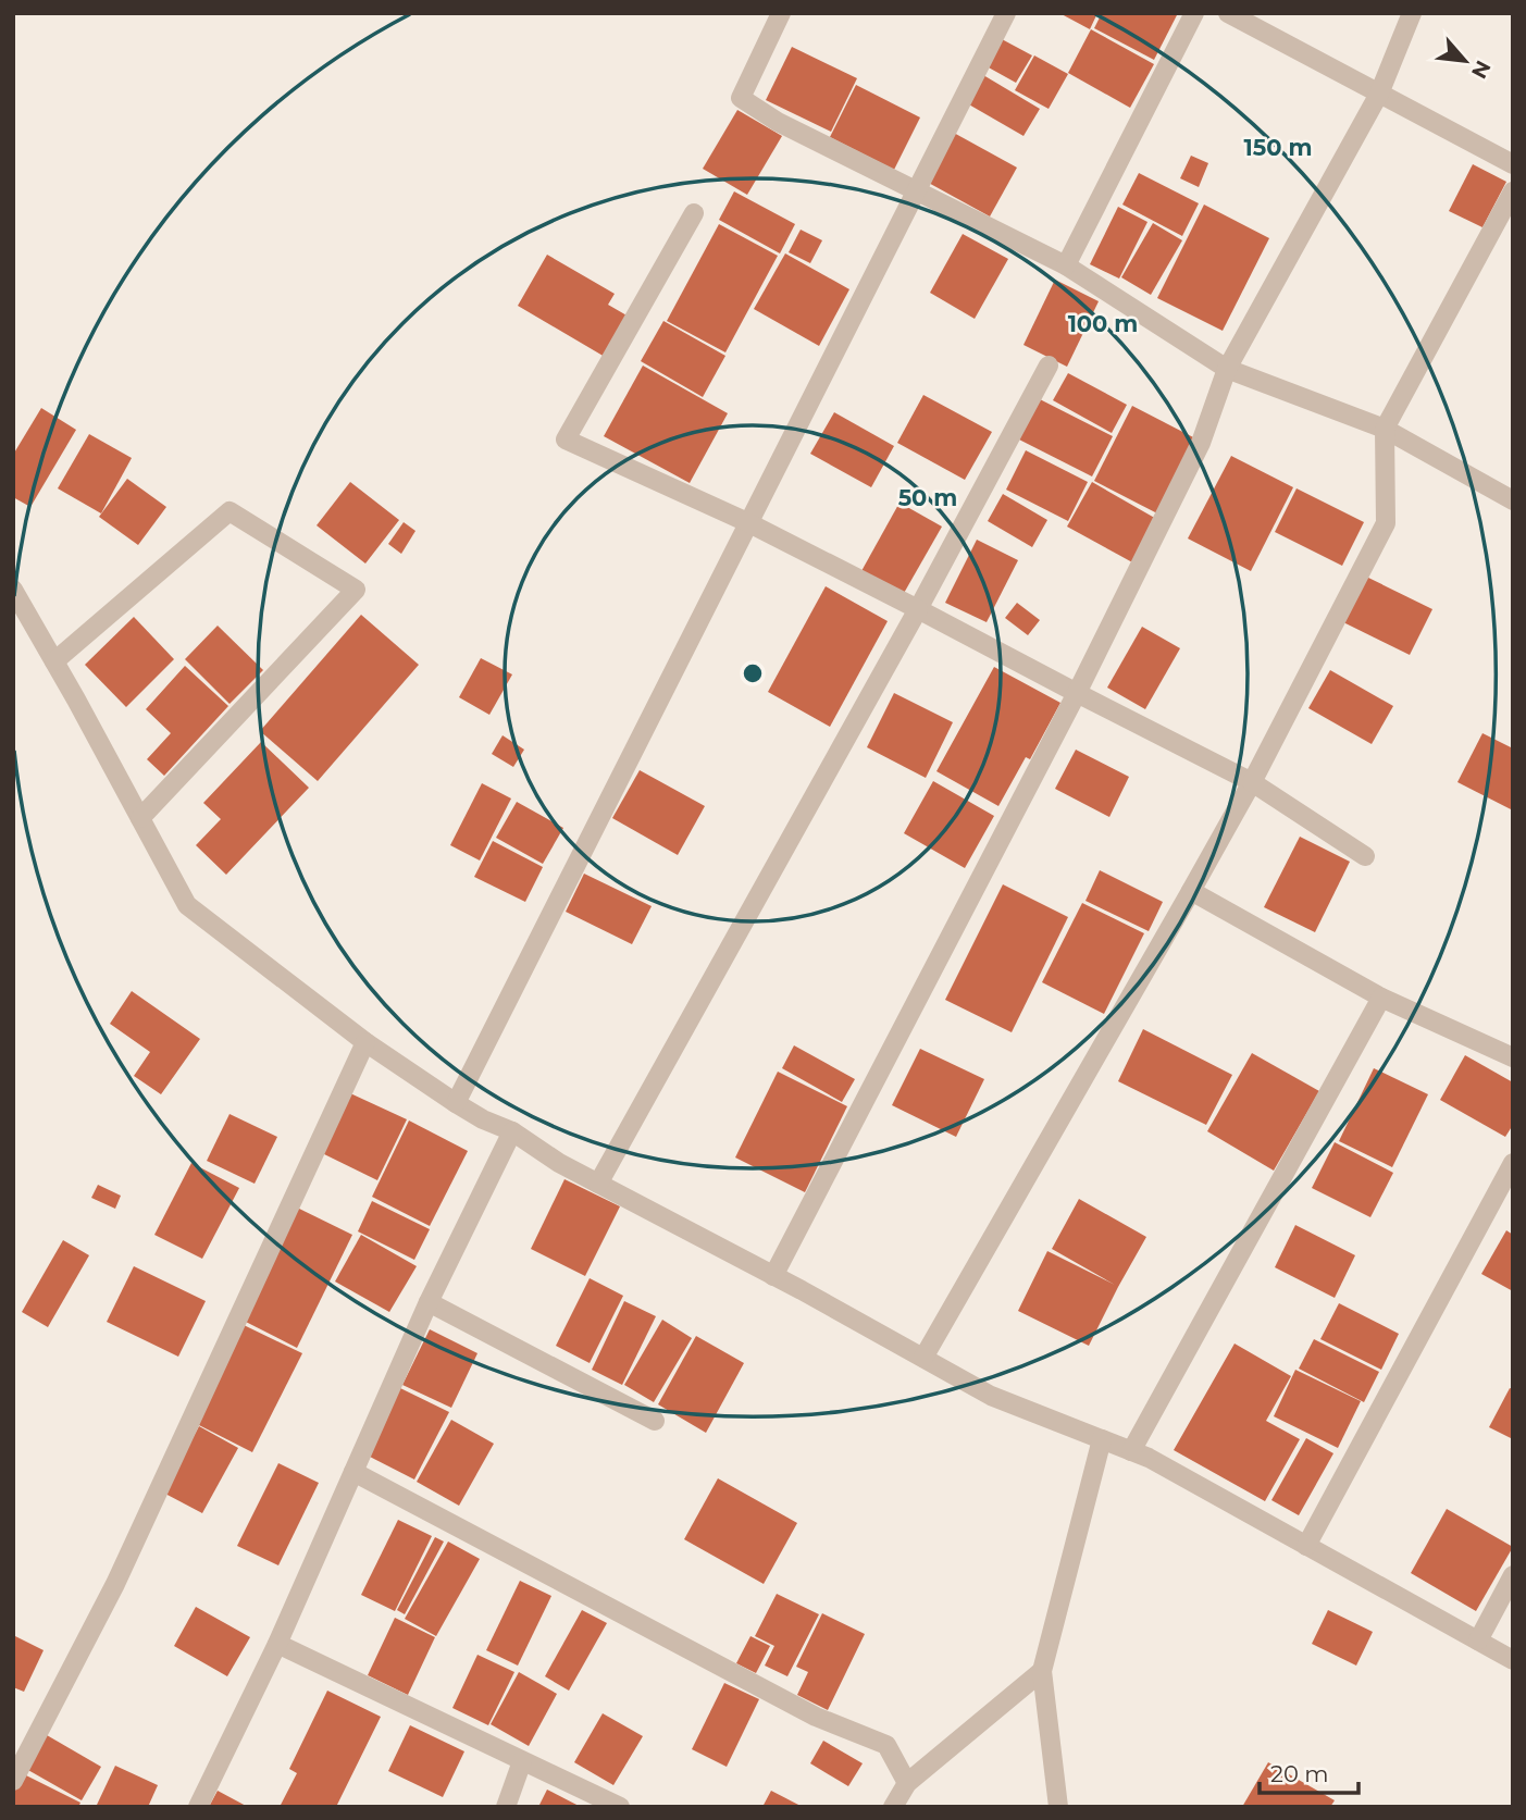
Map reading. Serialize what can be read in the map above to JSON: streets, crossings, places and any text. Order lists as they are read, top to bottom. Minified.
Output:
{"scale_bar":"20 m","north":"bottom right","rings":["150 m","100 m","50 m"]}
